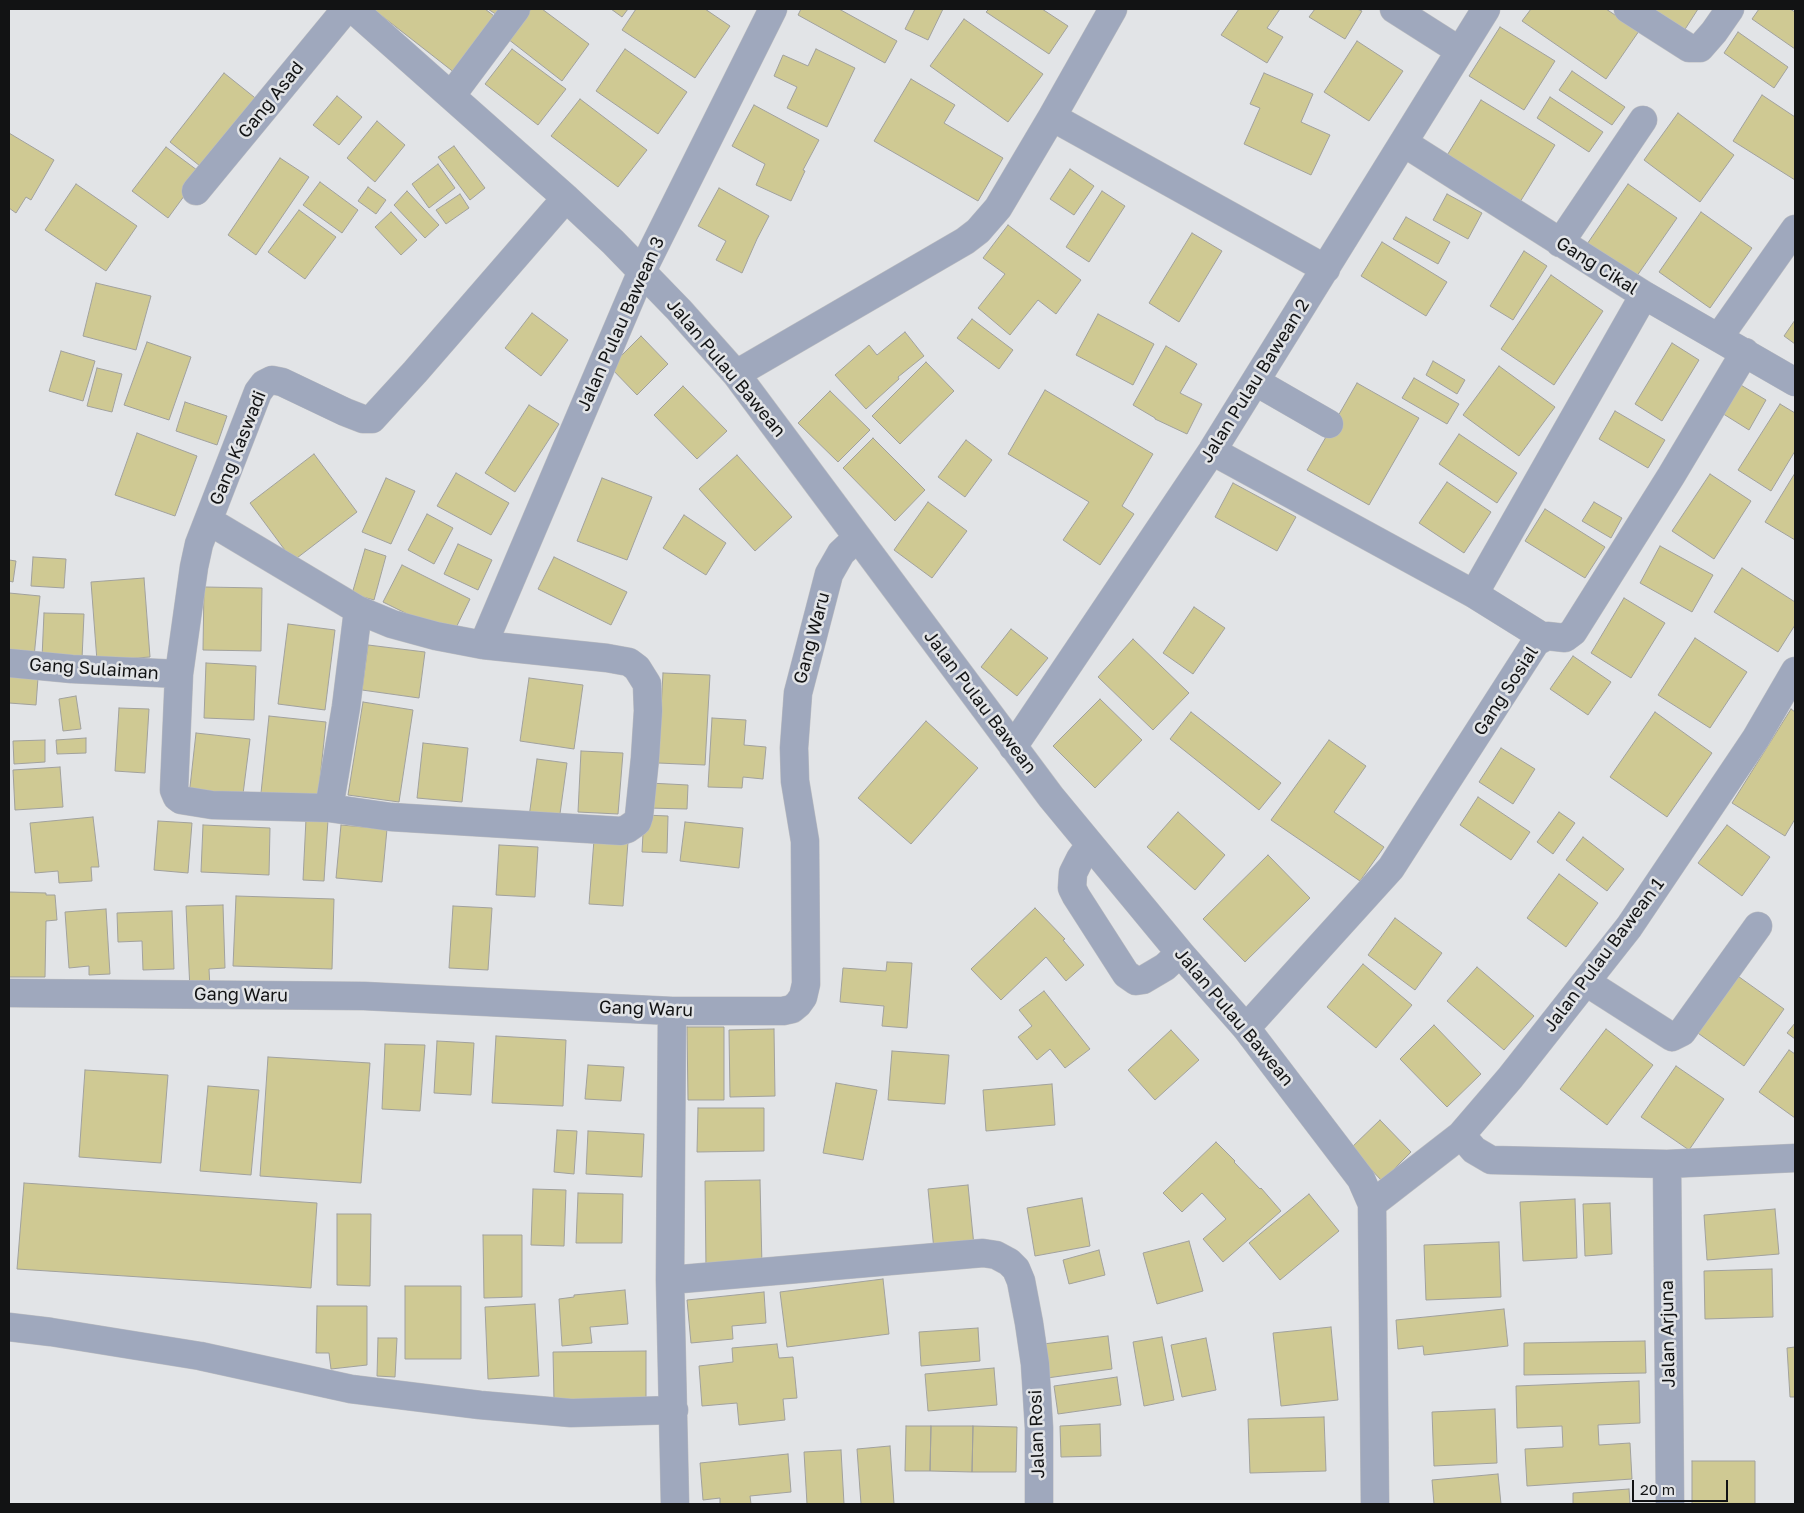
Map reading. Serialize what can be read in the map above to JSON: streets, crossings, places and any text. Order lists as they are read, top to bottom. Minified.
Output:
{"streets":{"street":["Gang Asad","Gang Cikal","Jalan Pulau Bawean 3","Jalan Pulau Bawean","Jalan Pulau Bawean 2","Gang Kaswadi","Gang Waru","Gang Sulaiman","Gang Sosial","Jalan Pulau Bawean 1","Jalan Arjuna","Jalan Rosi"]},"crossings":[["Gang Cikal","Jalan Pulau Bawean 2"],["Gang Cikal","Gang Sosial"],["Jalan Pulau Bawean 3","Jalan Pulau Bawean"],["Jalan Pulau Bawean","Jalan Pulau Bawean 2"],["Jalan Pulau Bawean","Gang Kaswadi"],["Jalan Pulau Bawean","Gang Waru"],["Jalan Pulau Bawean","Gang Sosial"],["Jalan Pulau Bawean","Jalan Pulau Bawean 1"],["Gang Kaswadi","Gang Sulaiman"]],"scale_bar":"20 m"}
